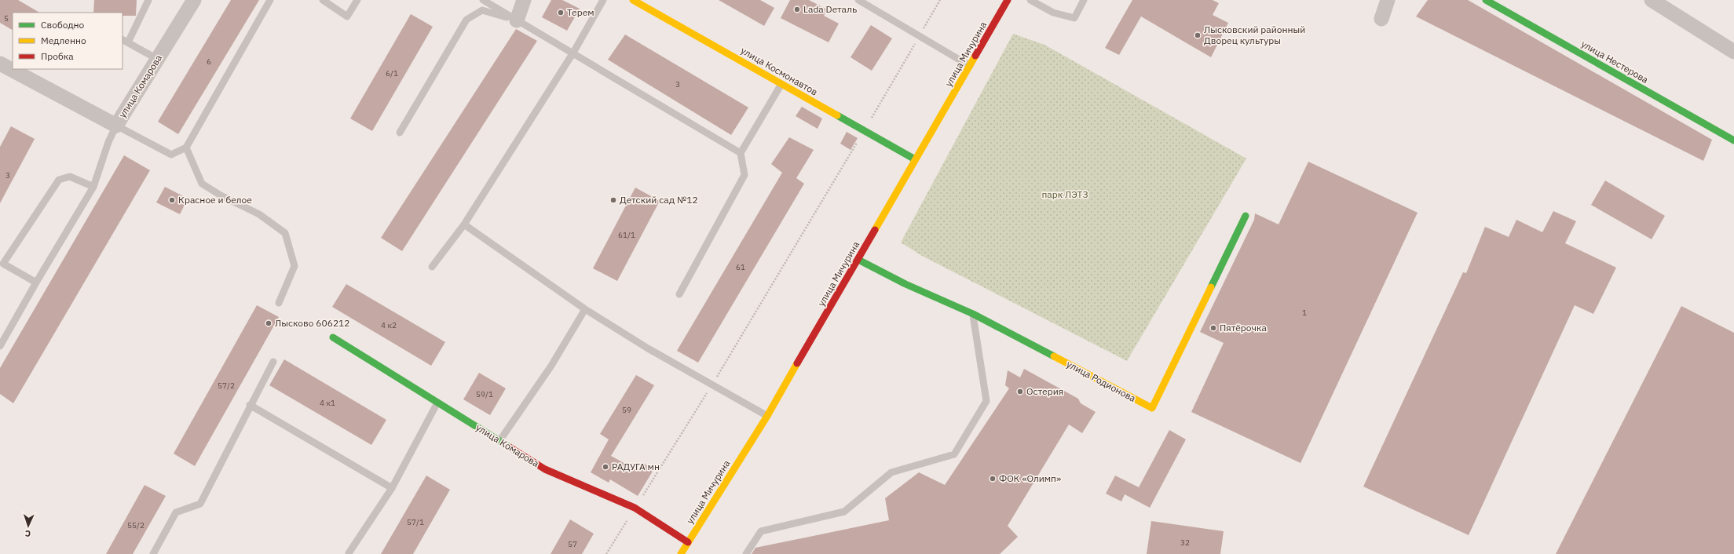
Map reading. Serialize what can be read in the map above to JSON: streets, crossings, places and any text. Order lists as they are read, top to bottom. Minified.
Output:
{"streets":{"street":["улица Мичурина","улица Нестерова","улица Космонавтов","улица Комарова","улица Родионова"]},"crossings":[["улица Мичурина","улица Космонавтов"],["улица Мичурина","улица Комарова"],["улица Мичурина","улица Родионова"]],"parks":["парк ЛЭТЗ"],"places":["Lada Dеталь","Терем","Лысковский районный Дворец культуры","Красное и белое","Детский сад №12","Лысково 606212","Пятёрочка","Остерия","РАДУГА мн","ФОК «Олимп»"],"house_numbers":["5","6","6/1","3","3","61/1","61","1","4 к2","57/2","59/1","4 к1","59","57/1","55/2","32","57"],"legend":["Свободно","Медленно","Пробка"],"north":"bottom"}
